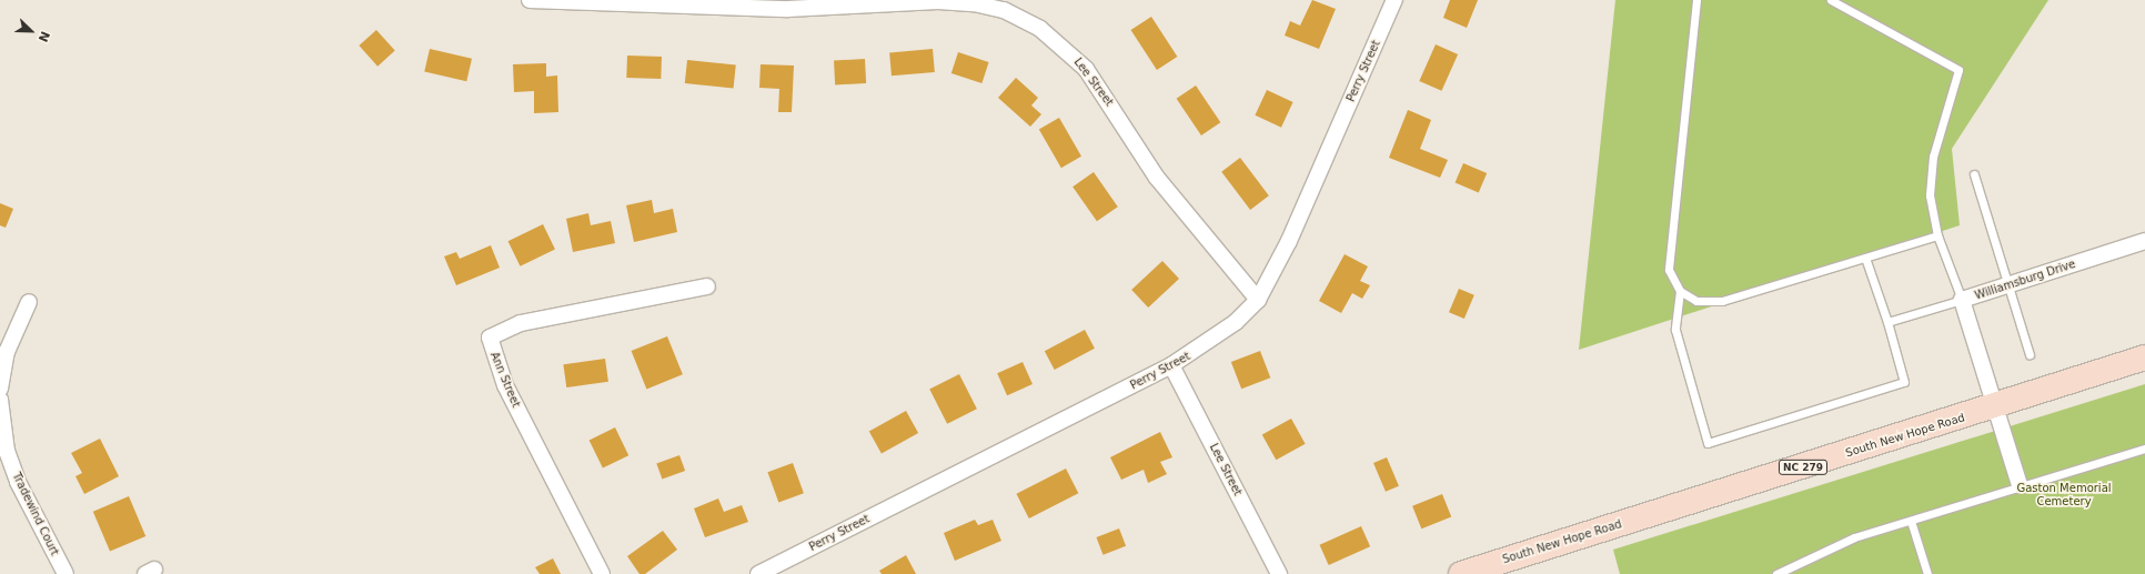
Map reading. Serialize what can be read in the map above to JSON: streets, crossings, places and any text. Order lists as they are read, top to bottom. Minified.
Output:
{"streets":{"main road":["South New Hope Road","NC 279"],"street":["Perry Street","Lee Street","Williamsburg Drive","Ann Street","Tradewind Court"]},"crossings":[["Perry Street","Lee Street"],["Williamsburg Drive","South New Hope Road"]],"parks":["Gaston Memorial Cemetery"],"north":"bottom right"}
